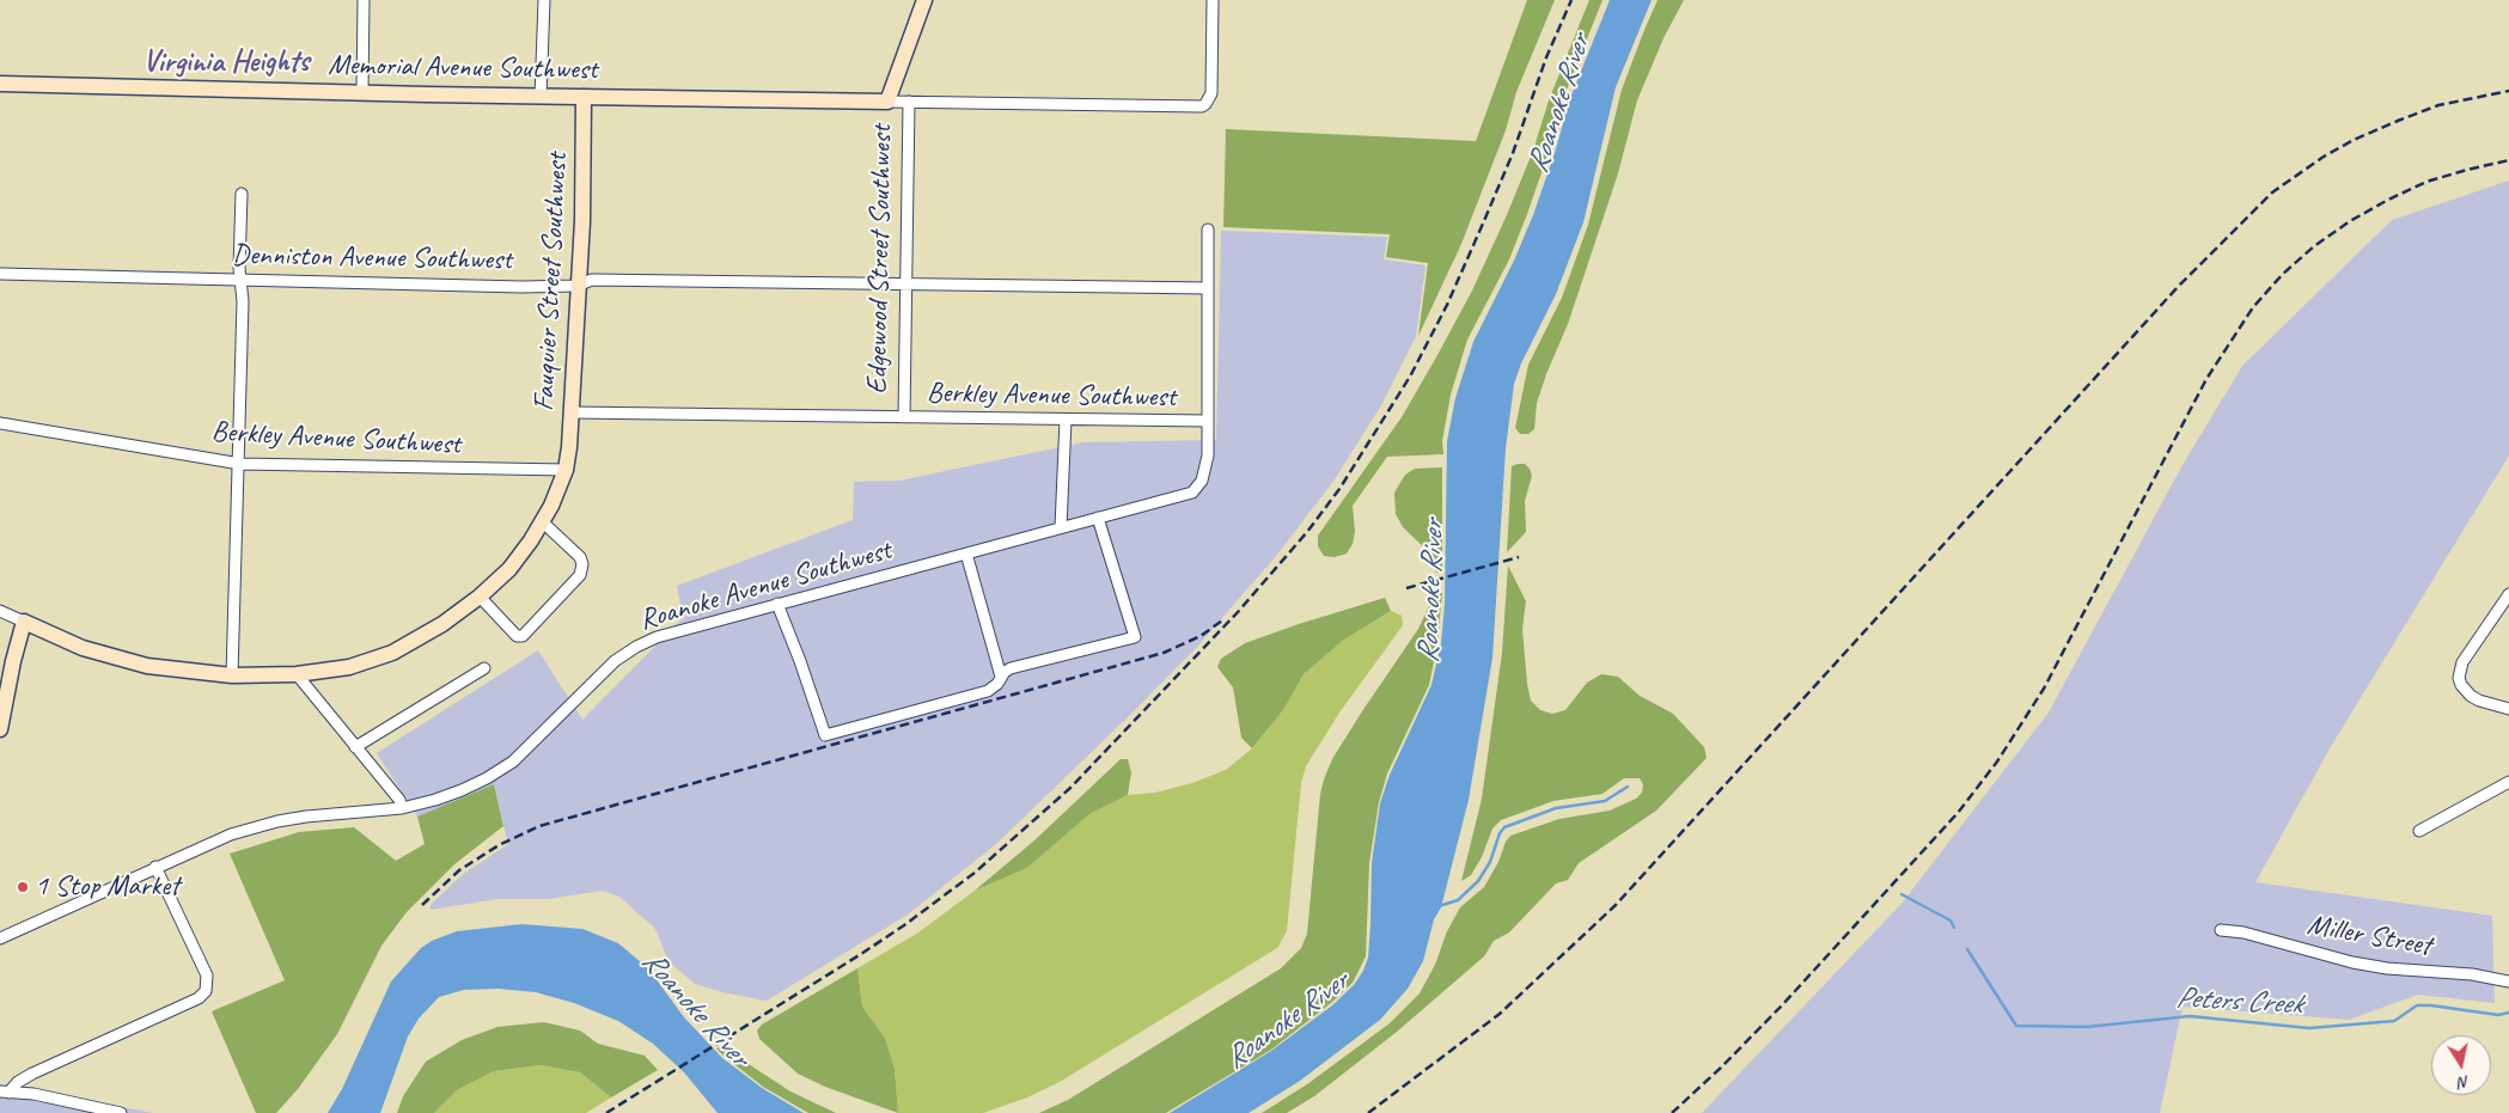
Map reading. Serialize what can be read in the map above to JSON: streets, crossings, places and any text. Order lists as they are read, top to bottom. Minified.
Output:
{"streets":{"street":["Memorial Avenue Southwest","Denniston Avenue Southwest","Edgewood Street Southwest","Fauquier Street Southwest","Berkley Avenue Southwest","Roanoke Avenue Southwest","Miller Street"]},"crossings":[["Memorial Avenue Southwest","Edgewood Street Southwest"],["Memorial Avenue Southwest","Fauquier Street Southwest"],["Denniston Avenue Southwest","Edgewood Street Southwest"],["Denniston Avenue Southwest","Fauquier Street Southwest"],["Denniston Avenue Southwest","Roanoke Avenue Southwest"],["Edgewood Street Southwest","Berkley Avenue Southwest"],["Fauquier Street Southwest","Berkley Avenue Southwest"],["Berkley Avenue Southwest","Roanoke Avenue Southwest"]],"districts":["Virginia Heights"],"water":["Roanoke River","Peters Creek"],"places":["1 Stop Market"],"north":"bottom"}
